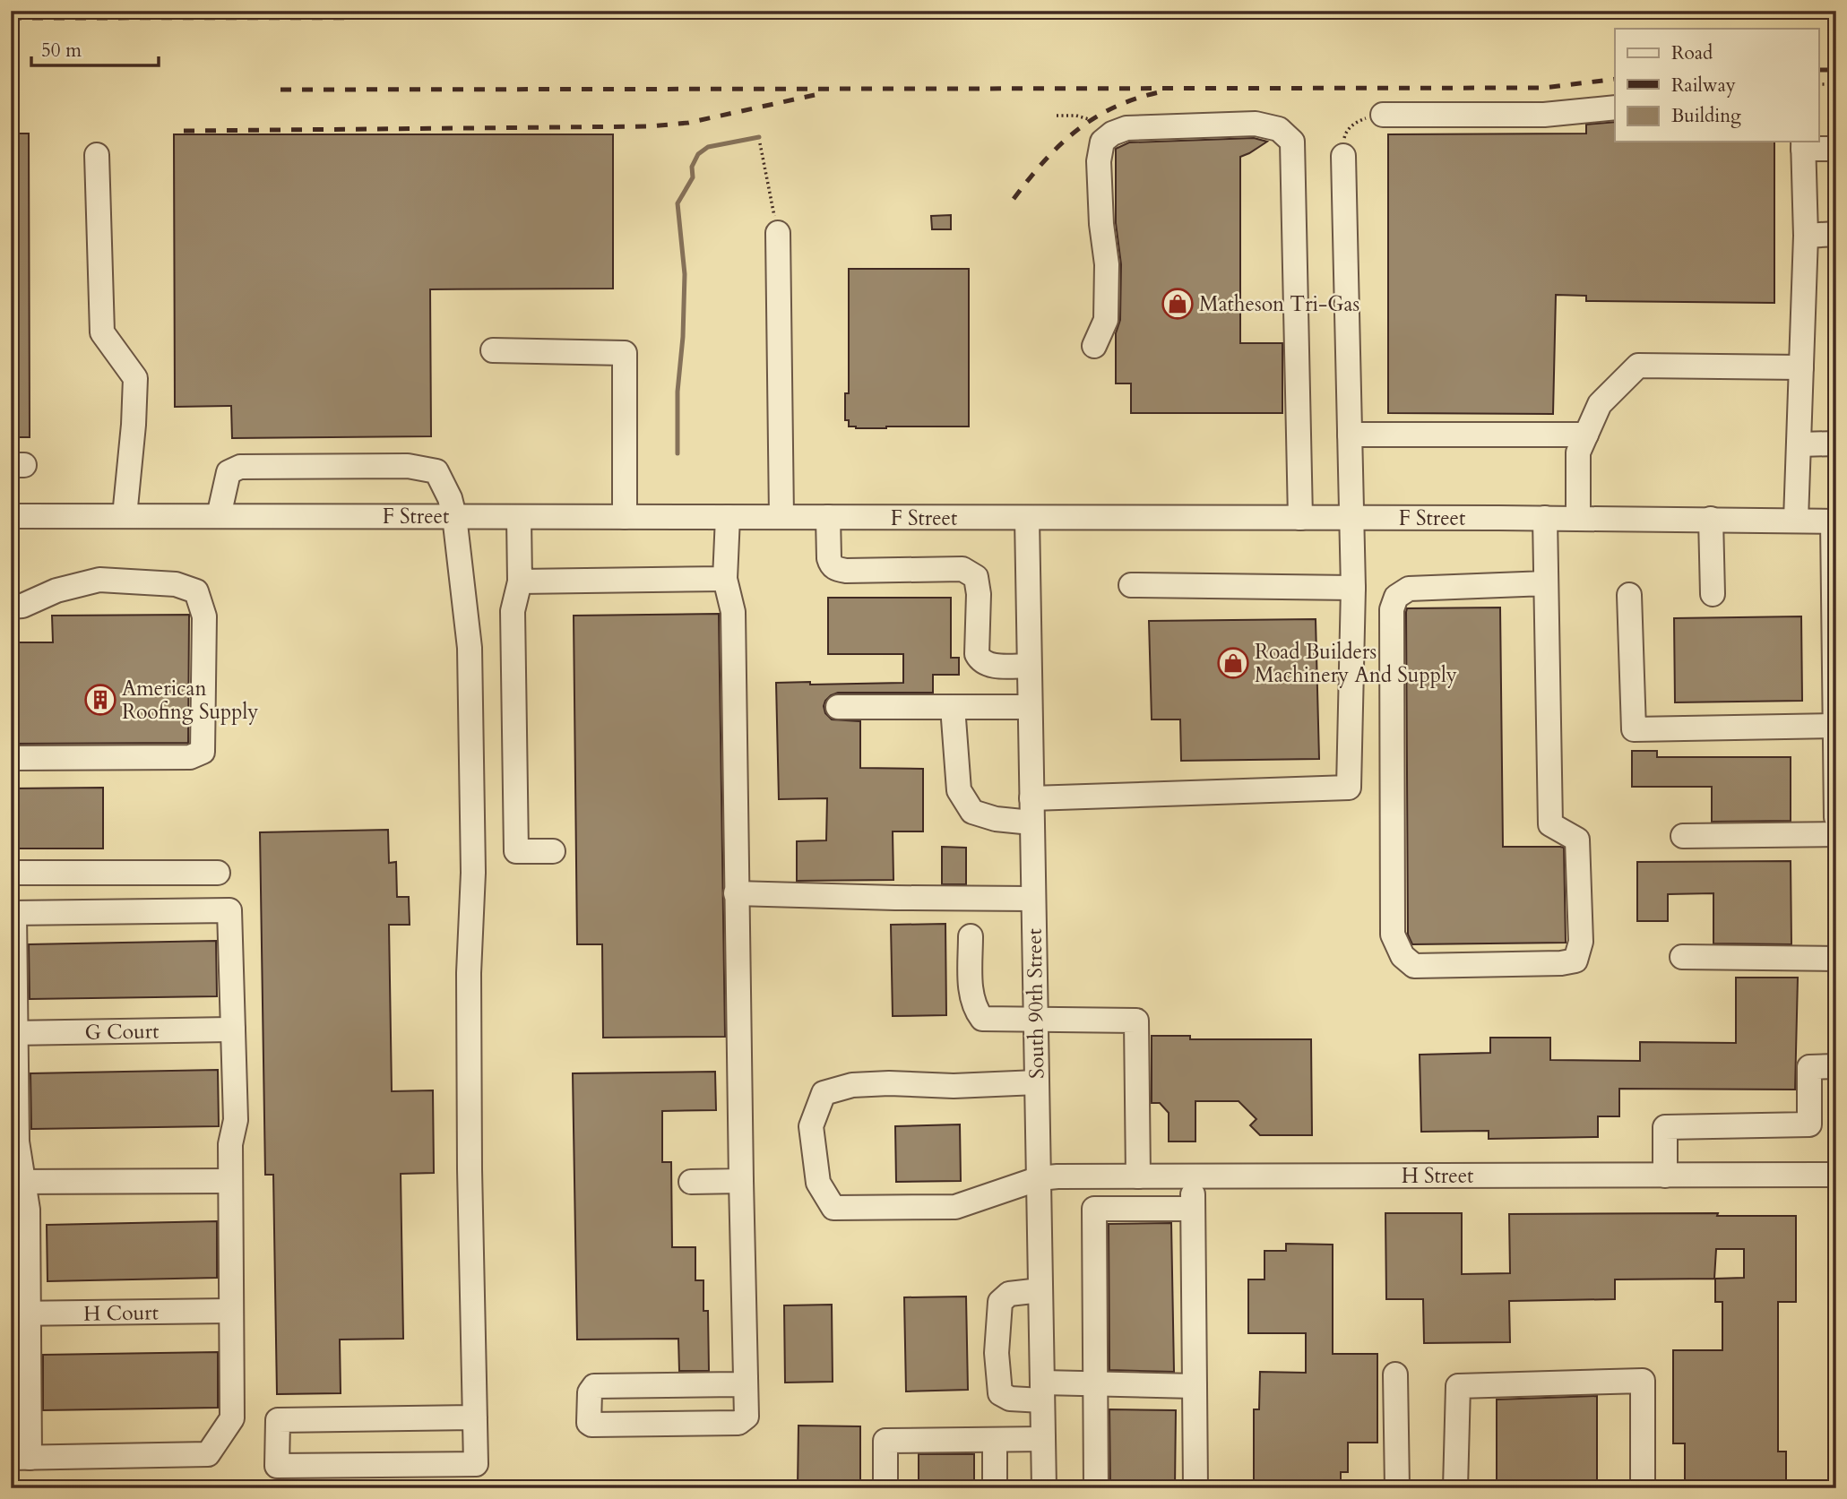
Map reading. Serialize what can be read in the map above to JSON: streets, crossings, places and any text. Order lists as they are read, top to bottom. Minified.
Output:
{"streets":{"street":["F Street","South 90th Street","G Court","H Street","H Court"]},"crossings":[["F Street","South 90th Street"],["South 90th Street","H Street"]],"places":{"shop":["Matheson Tri-Gas","Road Builders Machinery And Supply"],"building":["American Roofing Supply"]},"legend":["Road","Railway","Building"],"scale_bar":"50 m"}
